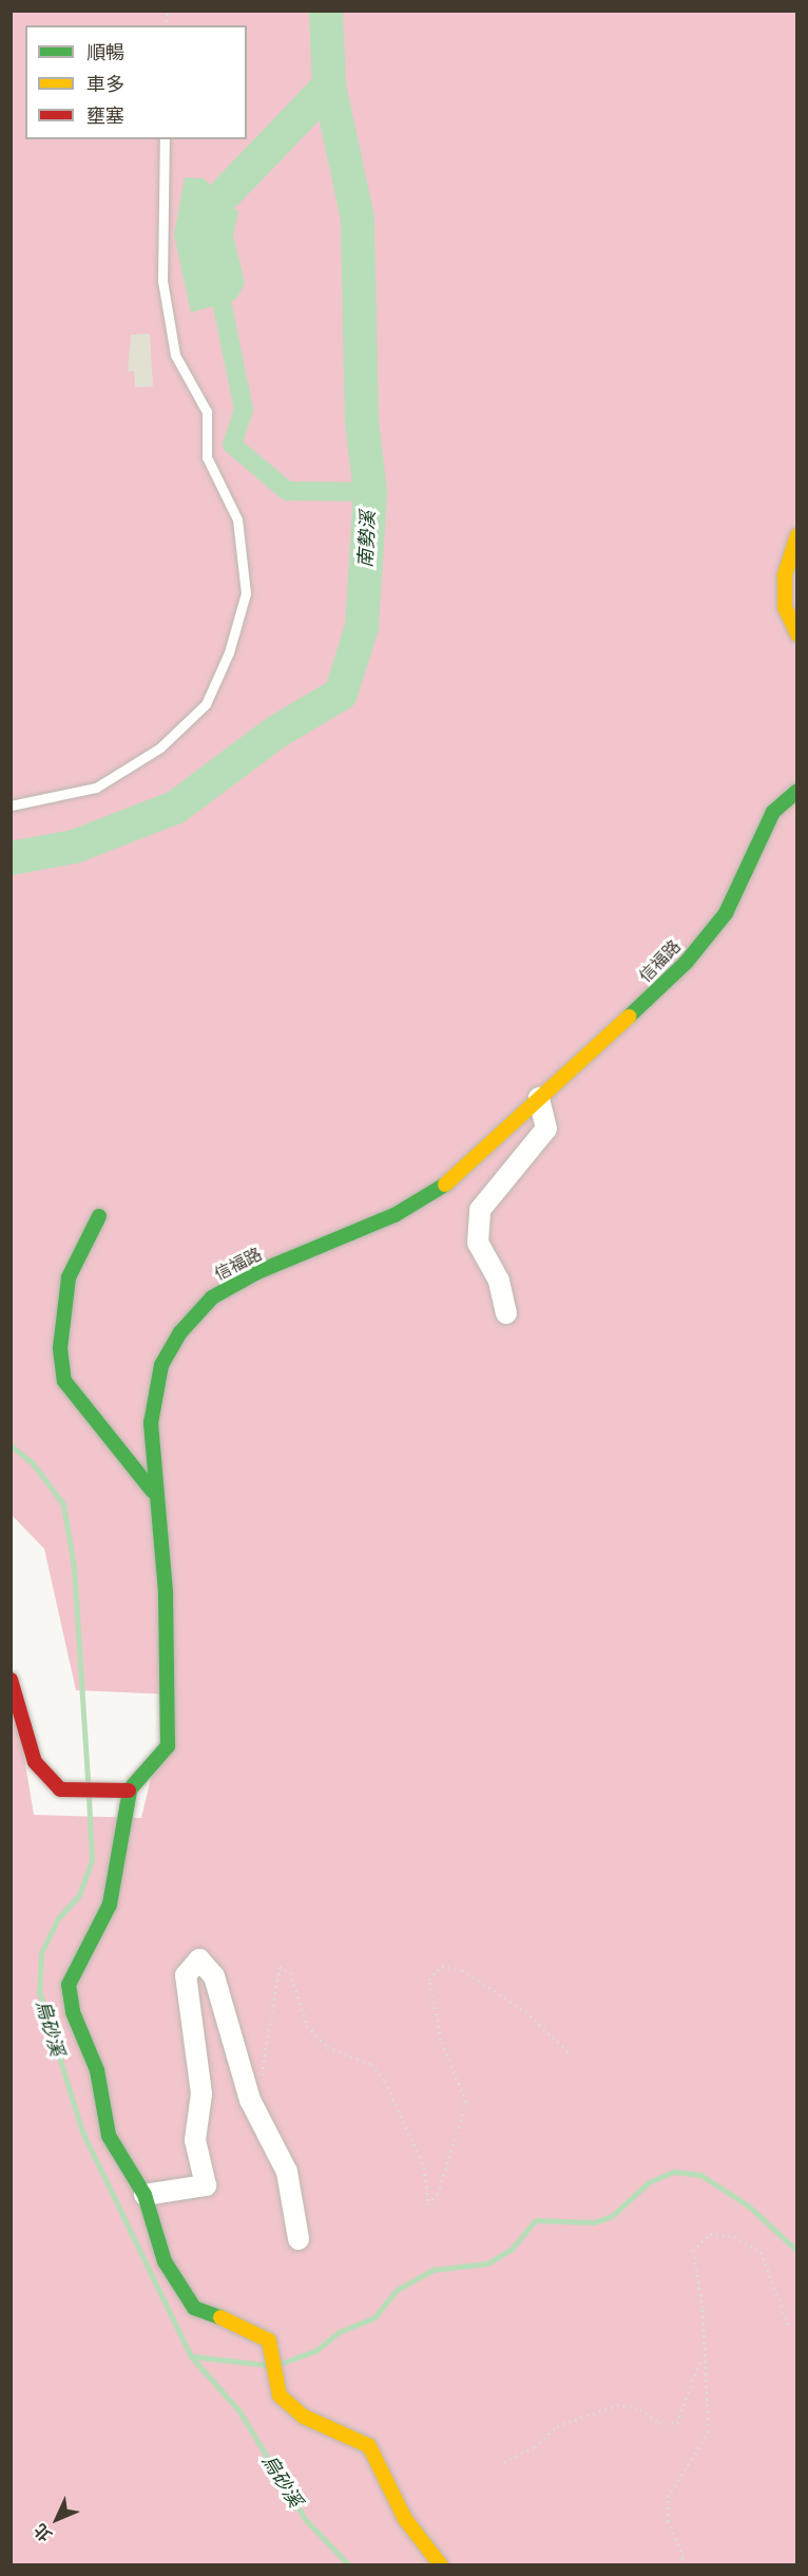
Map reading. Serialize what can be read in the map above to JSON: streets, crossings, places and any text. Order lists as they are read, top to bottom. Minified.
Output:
{"streets":{"street":["信福路"]},"water":["南勢溪","烏砂溪"],"legend":["順暢","車多","壅塞"],"north":"bottom left"}
